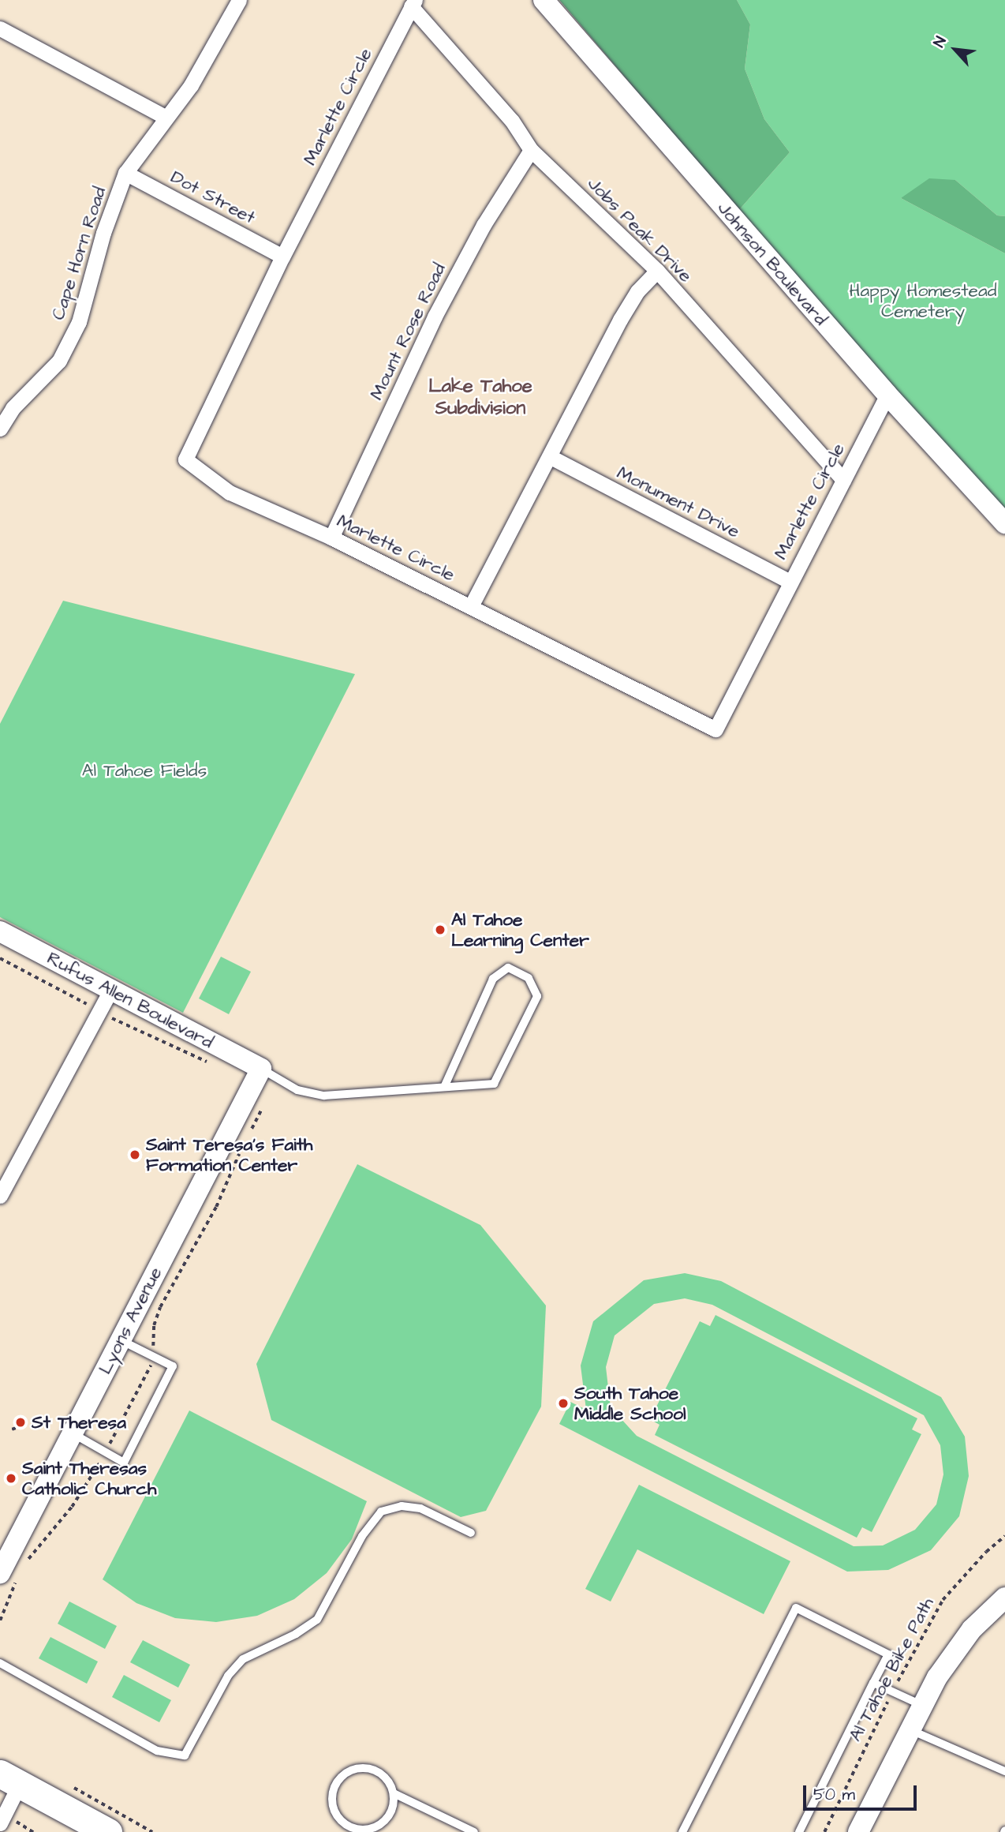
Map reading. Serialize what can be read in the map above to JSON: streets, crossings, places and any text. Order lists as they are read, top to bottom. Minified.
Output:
{"streets":{"street":["Marlette Circle","Dot Street","Jobs Peak Drive","Cape Horn Road","Johnson Boulevard","Mount Rose Road","Monument Drive","Rufus Allen Boulevard","Lyons Avenue"],"path":["Al Tahoe Bike Path"]},"crossings":[["Marlette Circle","Dot Street"],["Marlette Circle","Jobs Peak Drive"],["Marlette Circle","Johnson Boulevard"],["Marlette Circle","Mount Rose Road"],["Marlette Circle","Monument Drive"],["Dot Street","Cape Horn Road"],["Jobs Peak Drive","Mount Rose Road"],["Rufus Allen Boulevard","Lyons Avenue"]],"districts":["Lake Tahoe Subdivision"],"parks":["Happy Homestead Cemetery","Al Tahoe Fields"],"places":["Al Tahoe Learning Center","Saint Teresa's Faith Formation Center","South Tahoe Middle School","St Theresa","Saint Theresas Catholic Church"],"scale_bar":"50 m","north":"top left"}
